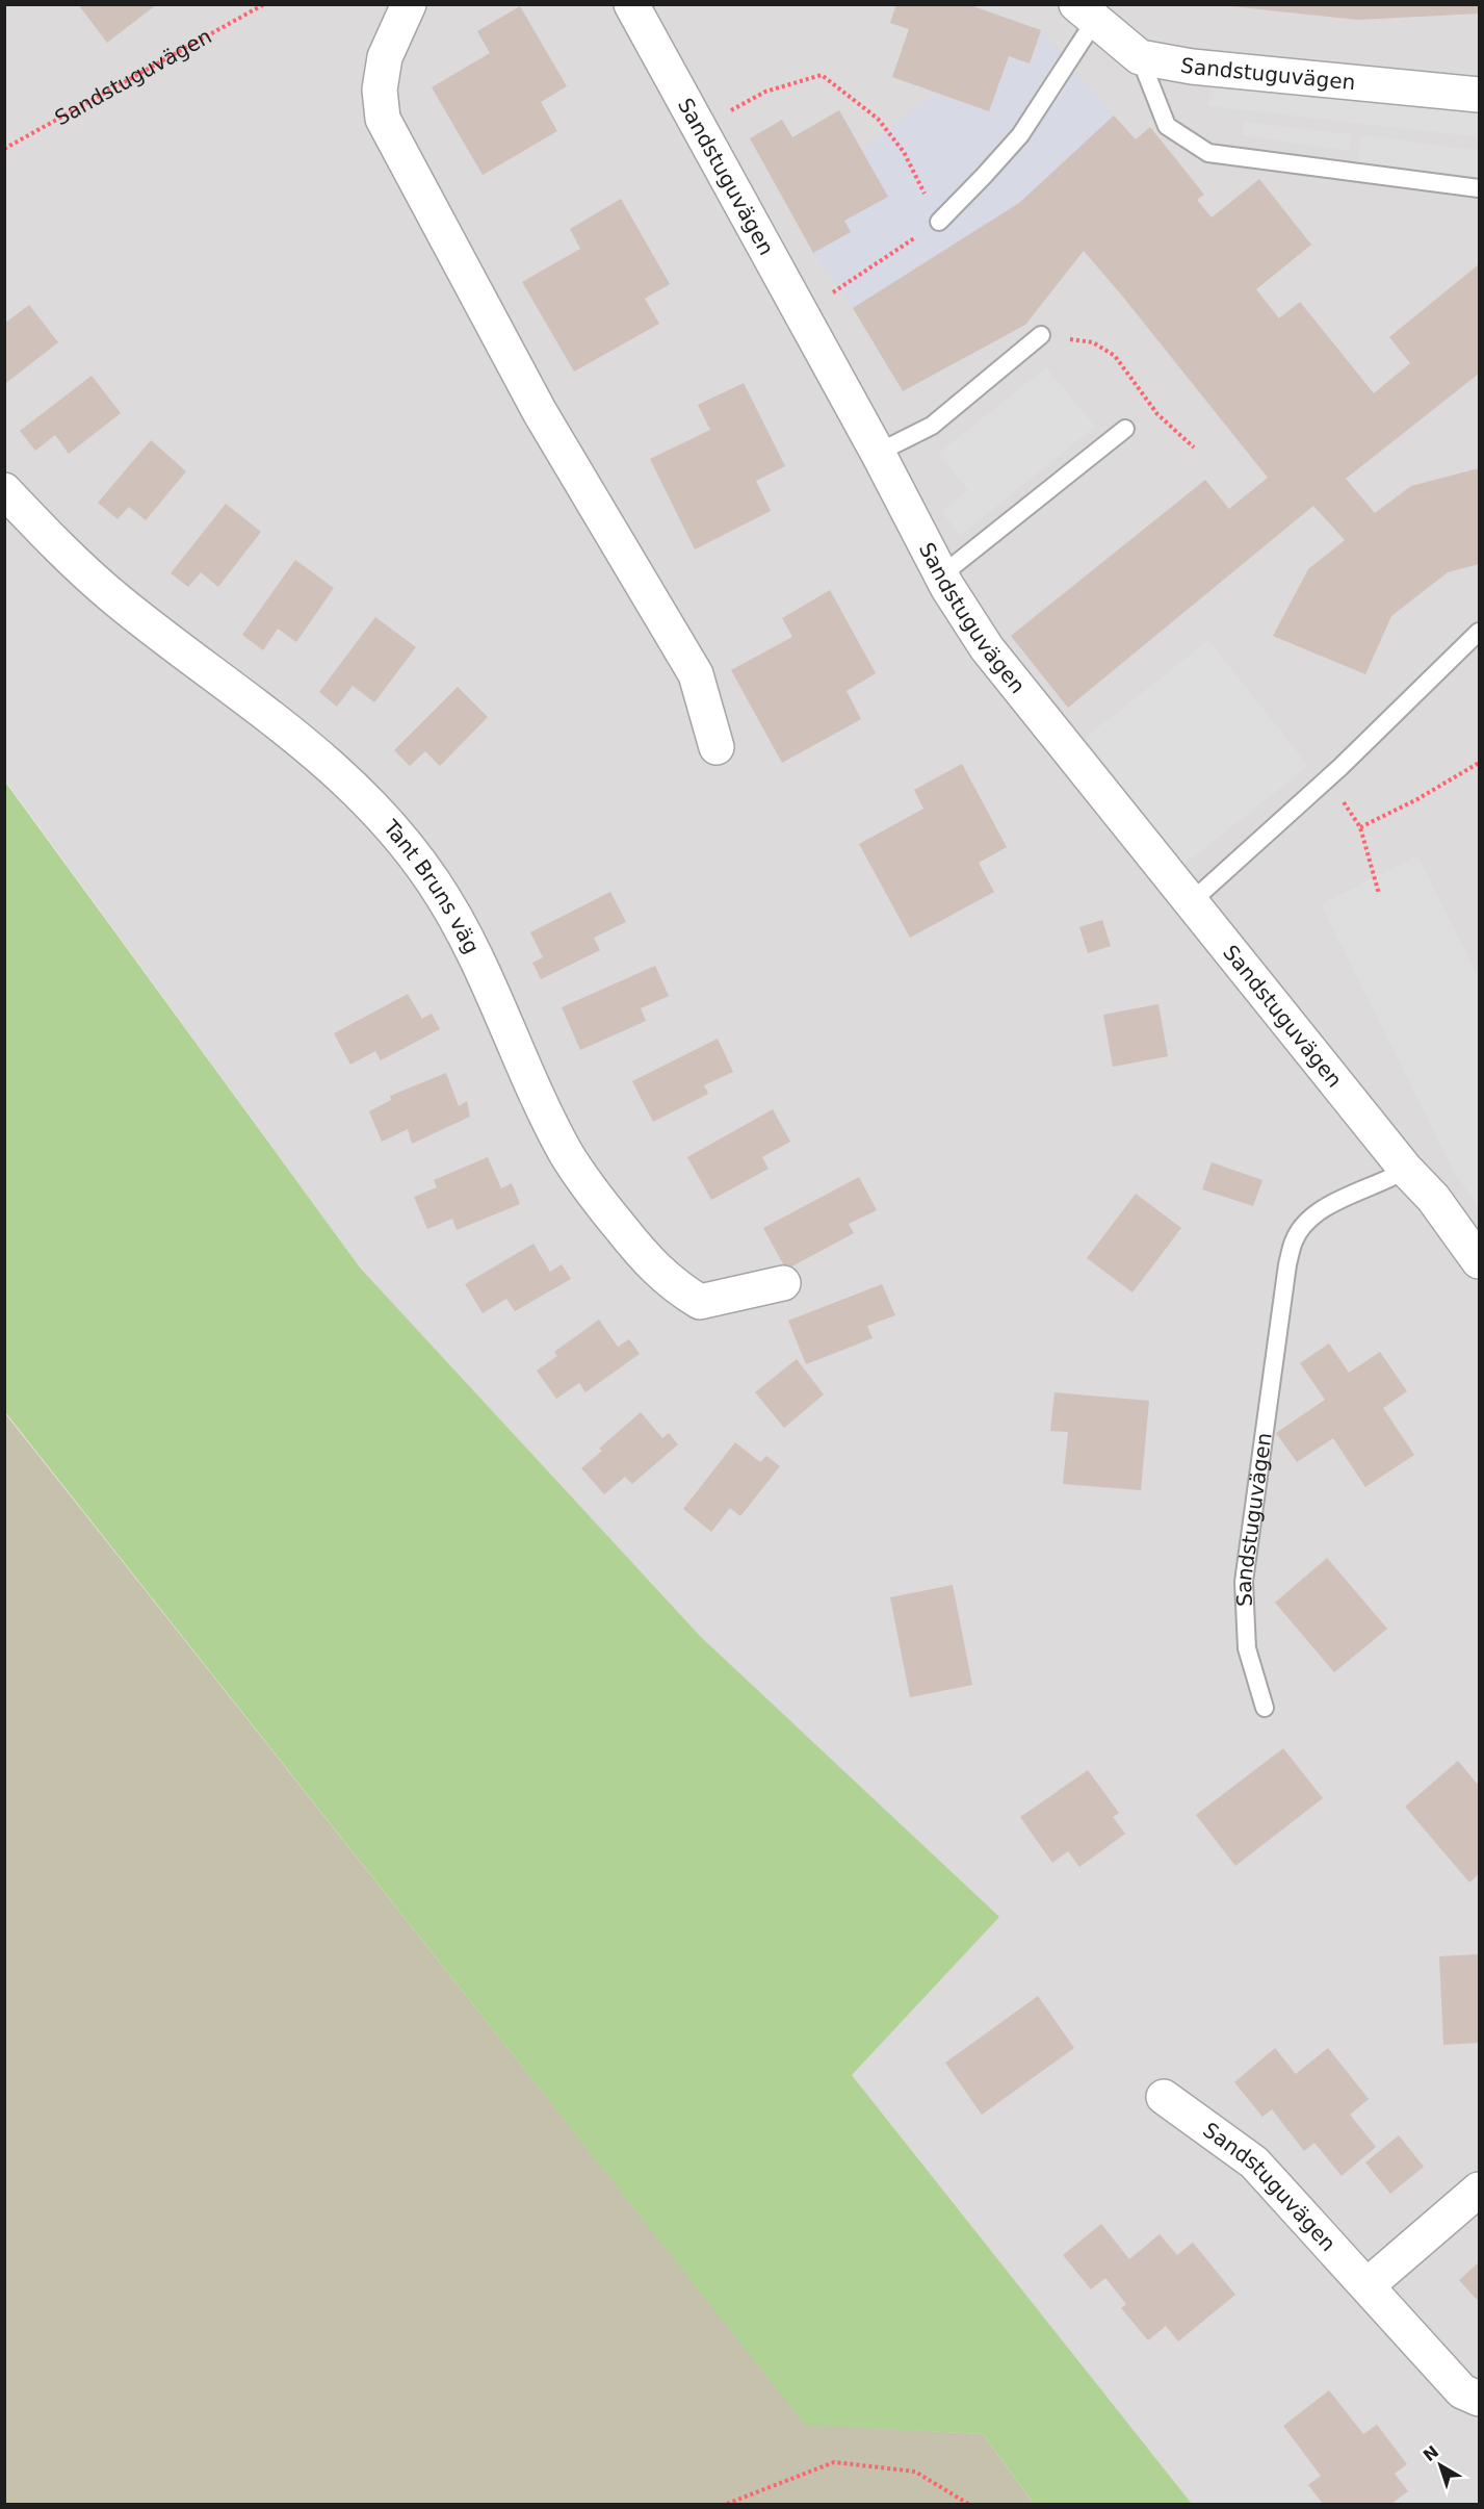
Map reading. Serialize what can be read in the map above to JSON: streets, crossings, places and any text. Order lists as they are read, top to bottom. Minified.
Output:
{"streets":{"street":["Sandstuguvägen","Tant Bruns väg"]},"north":"top left"}
